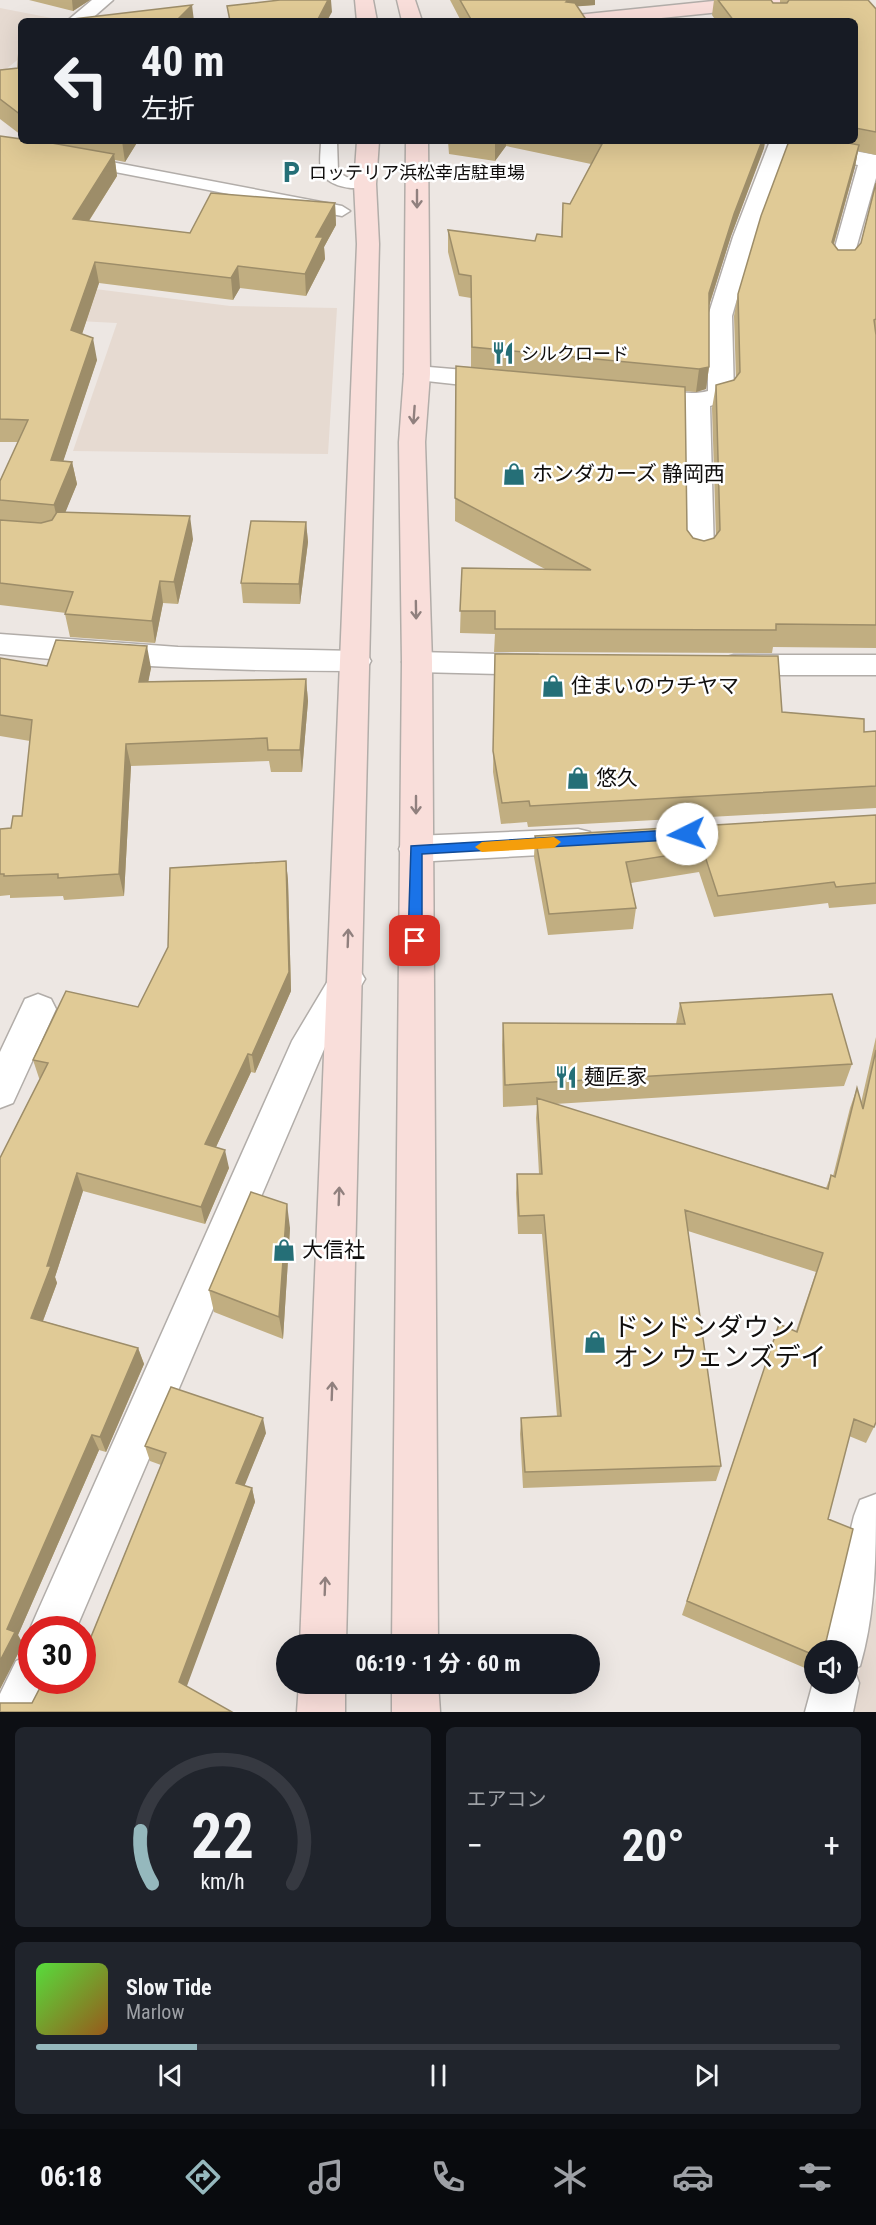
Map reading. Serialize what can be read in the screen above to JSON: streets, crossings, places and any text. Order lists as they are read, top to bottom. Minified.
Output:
{"places":{"parking":["ロッテリア浜松幸店駐車場"],"restaurant":["シルクロード","麺匠家"],"shop":["ホンダカーズ 静岡西","住まいのウチヤマ","悠久","大信社","ドンドンダウン オン ウェンズデイ"]},"page":{"turn":["40 m","左折"],"limit":"30","trip":"06:19 · 1 分 · 60 m","tile":"エアコン","heat":["−","20°","+"],"song":["Slow Tide","Marlow"],"tabs":"06:18","gauge":["22","km/h"]}}
